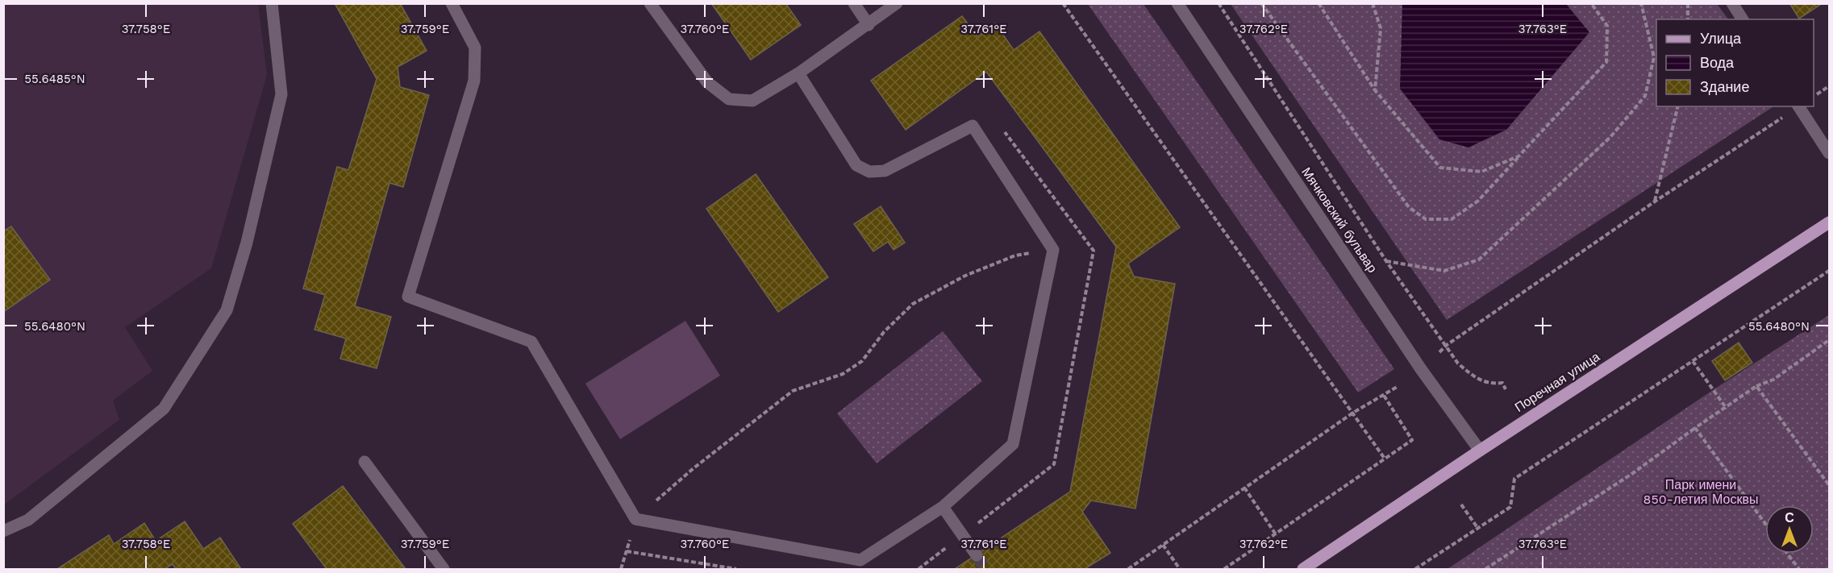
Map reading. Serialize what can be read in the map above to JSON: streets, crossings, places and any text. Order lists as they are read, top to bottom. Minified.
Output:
{"streets":{"main road":["Поречная улица"],"street":["Мячковский бульвар"]},"crossings":[["Мячковский бульвар","Поречная улица"]],"parks":["Парк имени 850-летия Москвы"],"legend":["Улица","Вода","Здание"],"north":"top","coordinates":["37.758°E","37.759°E","37.760°E","37.761°E","37.762°E","37.763°E","55.6485°N","55.6480°N"]}
